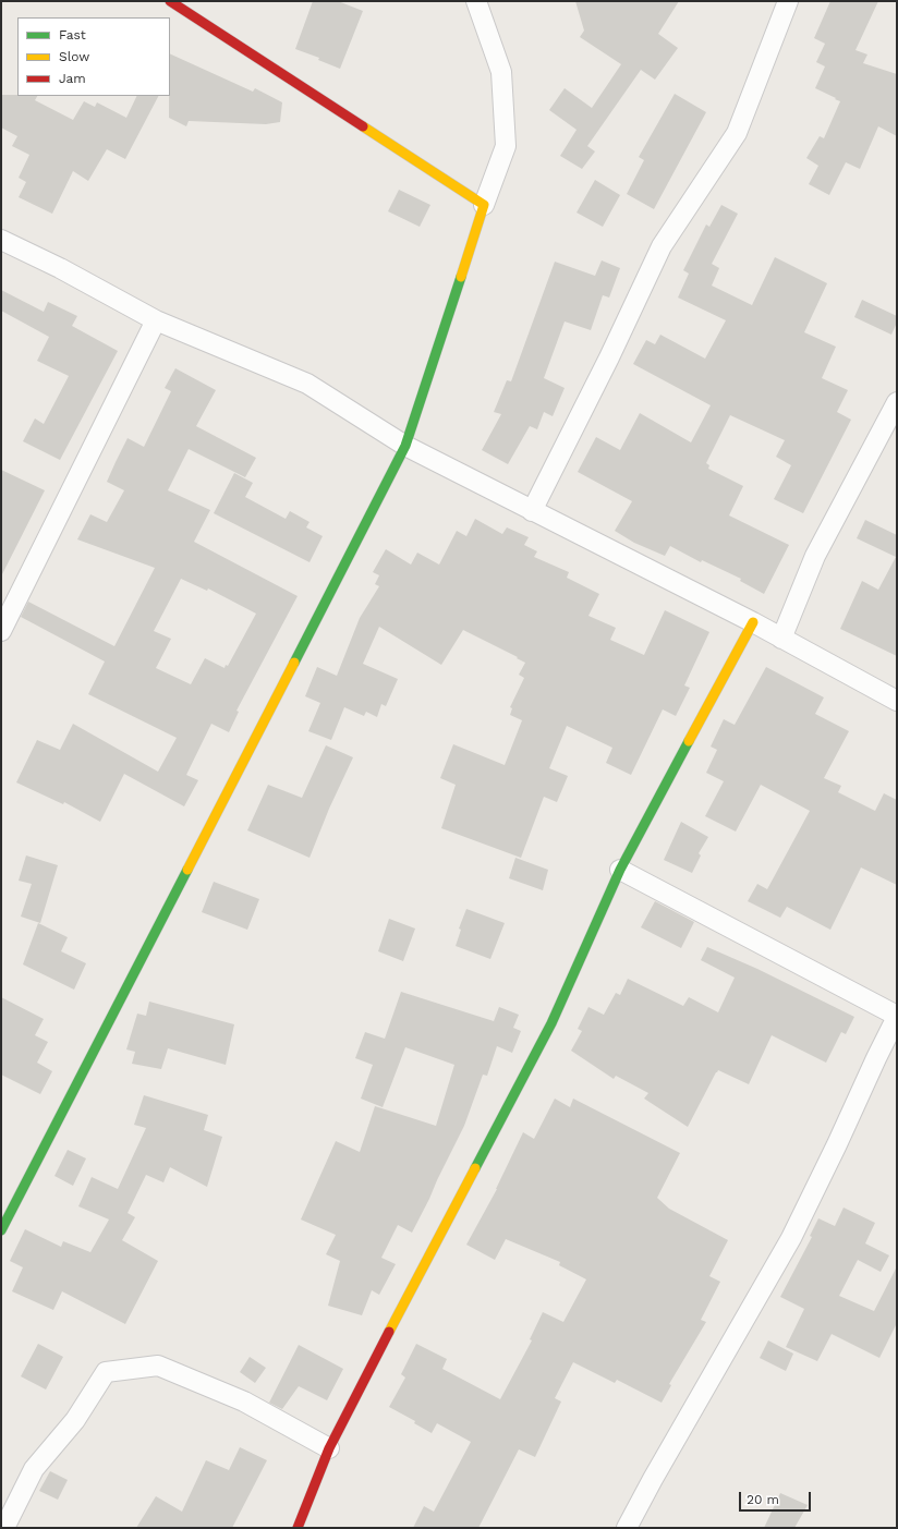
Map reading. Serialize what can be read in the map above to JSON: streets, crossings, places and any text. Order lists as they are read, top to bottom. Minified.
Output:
{"legend":["Fast","Slow","Jam"],"scale_bar":"20 m"}
